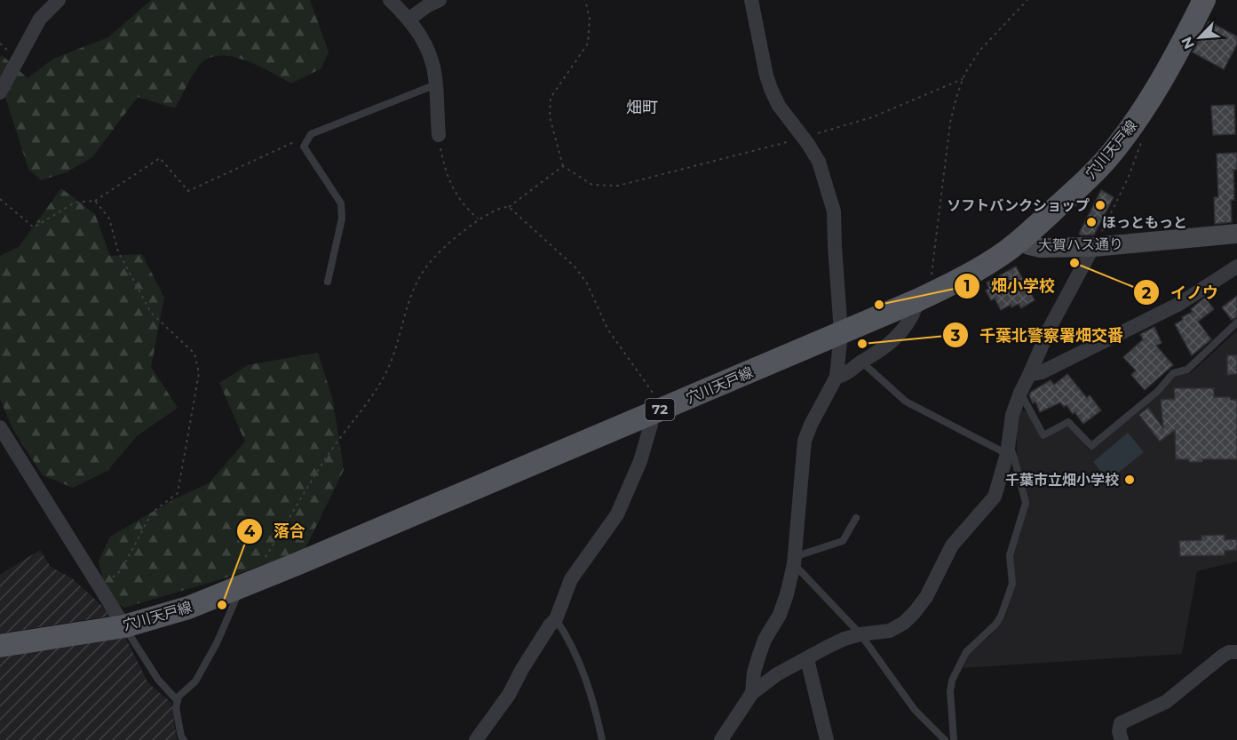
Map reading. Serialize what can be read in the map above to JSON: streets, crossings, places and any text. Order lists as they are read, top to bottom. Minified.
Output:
{"streets":{"main road":["穴川天戸線","72"],"street":["大賀ハス通り"]},"crossings":[["穴川天戸線","大賀ハス通り"]],"districts":["畑町"],"places":["ソフトバンクショップ","ほっともっと","イノウ","畑小学校","千葉北警察署畑交番","千葉市立畑小学校","落合"],"north":"bottom left"}
